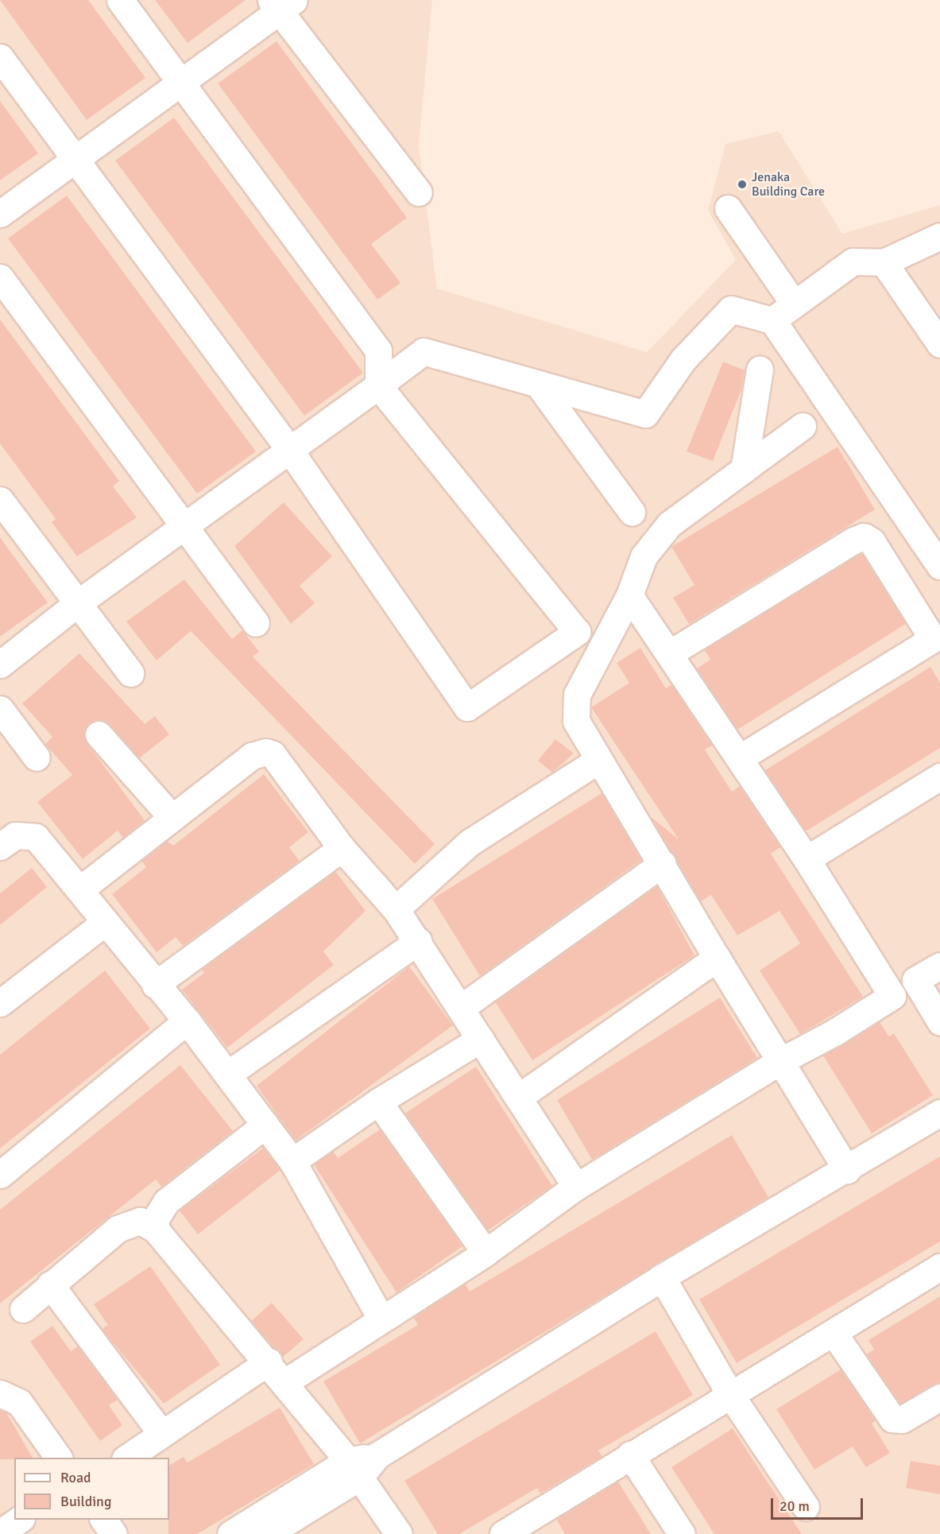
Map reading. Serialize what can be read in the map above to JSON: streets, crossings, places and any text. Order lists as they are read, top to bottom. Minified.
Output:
{"places":["Jenaka Building Care"],"legend":["Road","Building"],"scale_bar":"20 m"}
